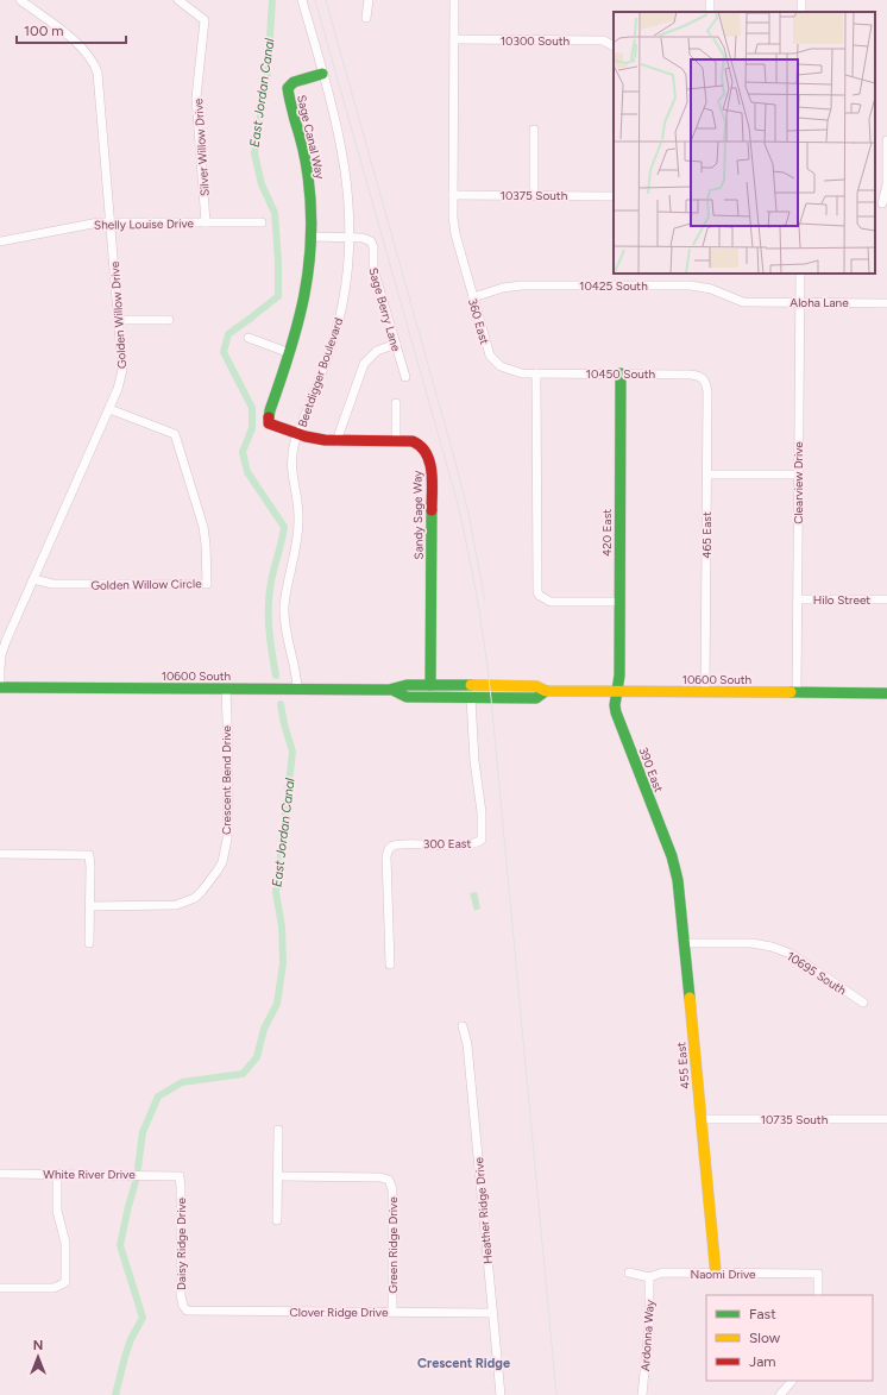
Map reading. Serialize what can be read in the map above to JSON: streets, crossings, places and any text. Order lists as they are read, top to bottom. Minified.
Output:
{"streets":{"street":["10300 South","Sage Canal Way","Silver Willow Drive","10375 South","Shelly Louise Drive","10425 South","Aloha Lane","Sage Berry Lane","Golden Willow Drive","360 East","Beetdigger Boulevard","10450 South","Clearview Drive","Sandy Sage Way","420 East","465 East","Golden Willow Circle","Hilo Street","10600 South","390 East","Crescent Bend Drive","300 East","10695 South","455 East","10735 South","White River Drive","Heather Ridge Drive","Daisy Ridge Drive","Green Ridge Drive","Naomi Drive","Clover Ridge Drive","Ardonna Way"]},"crossings":[["10300 South","360 East"],["Sage Canal Way","Sage Berry Lane"],["Sage Canal Way","Beetdigger Boulevard"],["Sage Canal Way","Sandy Sage Way"],["Silver Willow Drive","Shelly Louise Drive"],["10375 South","360 East"],["Shelly Louise Drive","Golden Willow Drive"],["10425 South","Aloha Lane"],["10425 South","360 East"],["Aloha Lane","Clearview Drive"],["Sage Berry Lane","Beetdigger Boulevard"],["Golden Willow Drive","Golden Willow Circle"],["360 East","10450 South"],["Beetdigger Boulevard","Sandy Sage Way"],["Beetdigger Boulevard","10600 South"],["10450 South","420 East"],["10450 South","465 East"],["Clearview Drive","Hilo Street"],["Clearview Drive","10600 South"],["Sandy Sage Way","10600 South"],["420 East","10600 South"],["420 East","390 East"],["465 East","10600 South"],["10600 South","390 East"],["10600 South","Crescent Bend Drive"],["10600 South","300 East"],["390 East","455 East"],["10695 South","455 East"],["455 East","10735 South"],["455 East","Naomi Drive"],["White River Drive","Daisy Ridge Drive"],["Heather Ridge Drive","Clover Ridge Drive"],["Daisy Ridge Drive","Clover Ridge Drive"],["Green Ridge Drive","Clover Ridge Drive"],["Naomi Drive","Ardonna Way"]],"districts":["Crescent Ridge"],"water":["East Jordan Canal"],"legend":["Fast","Slow","Jam"],"scale_bar":"100 m","north":"top"}
